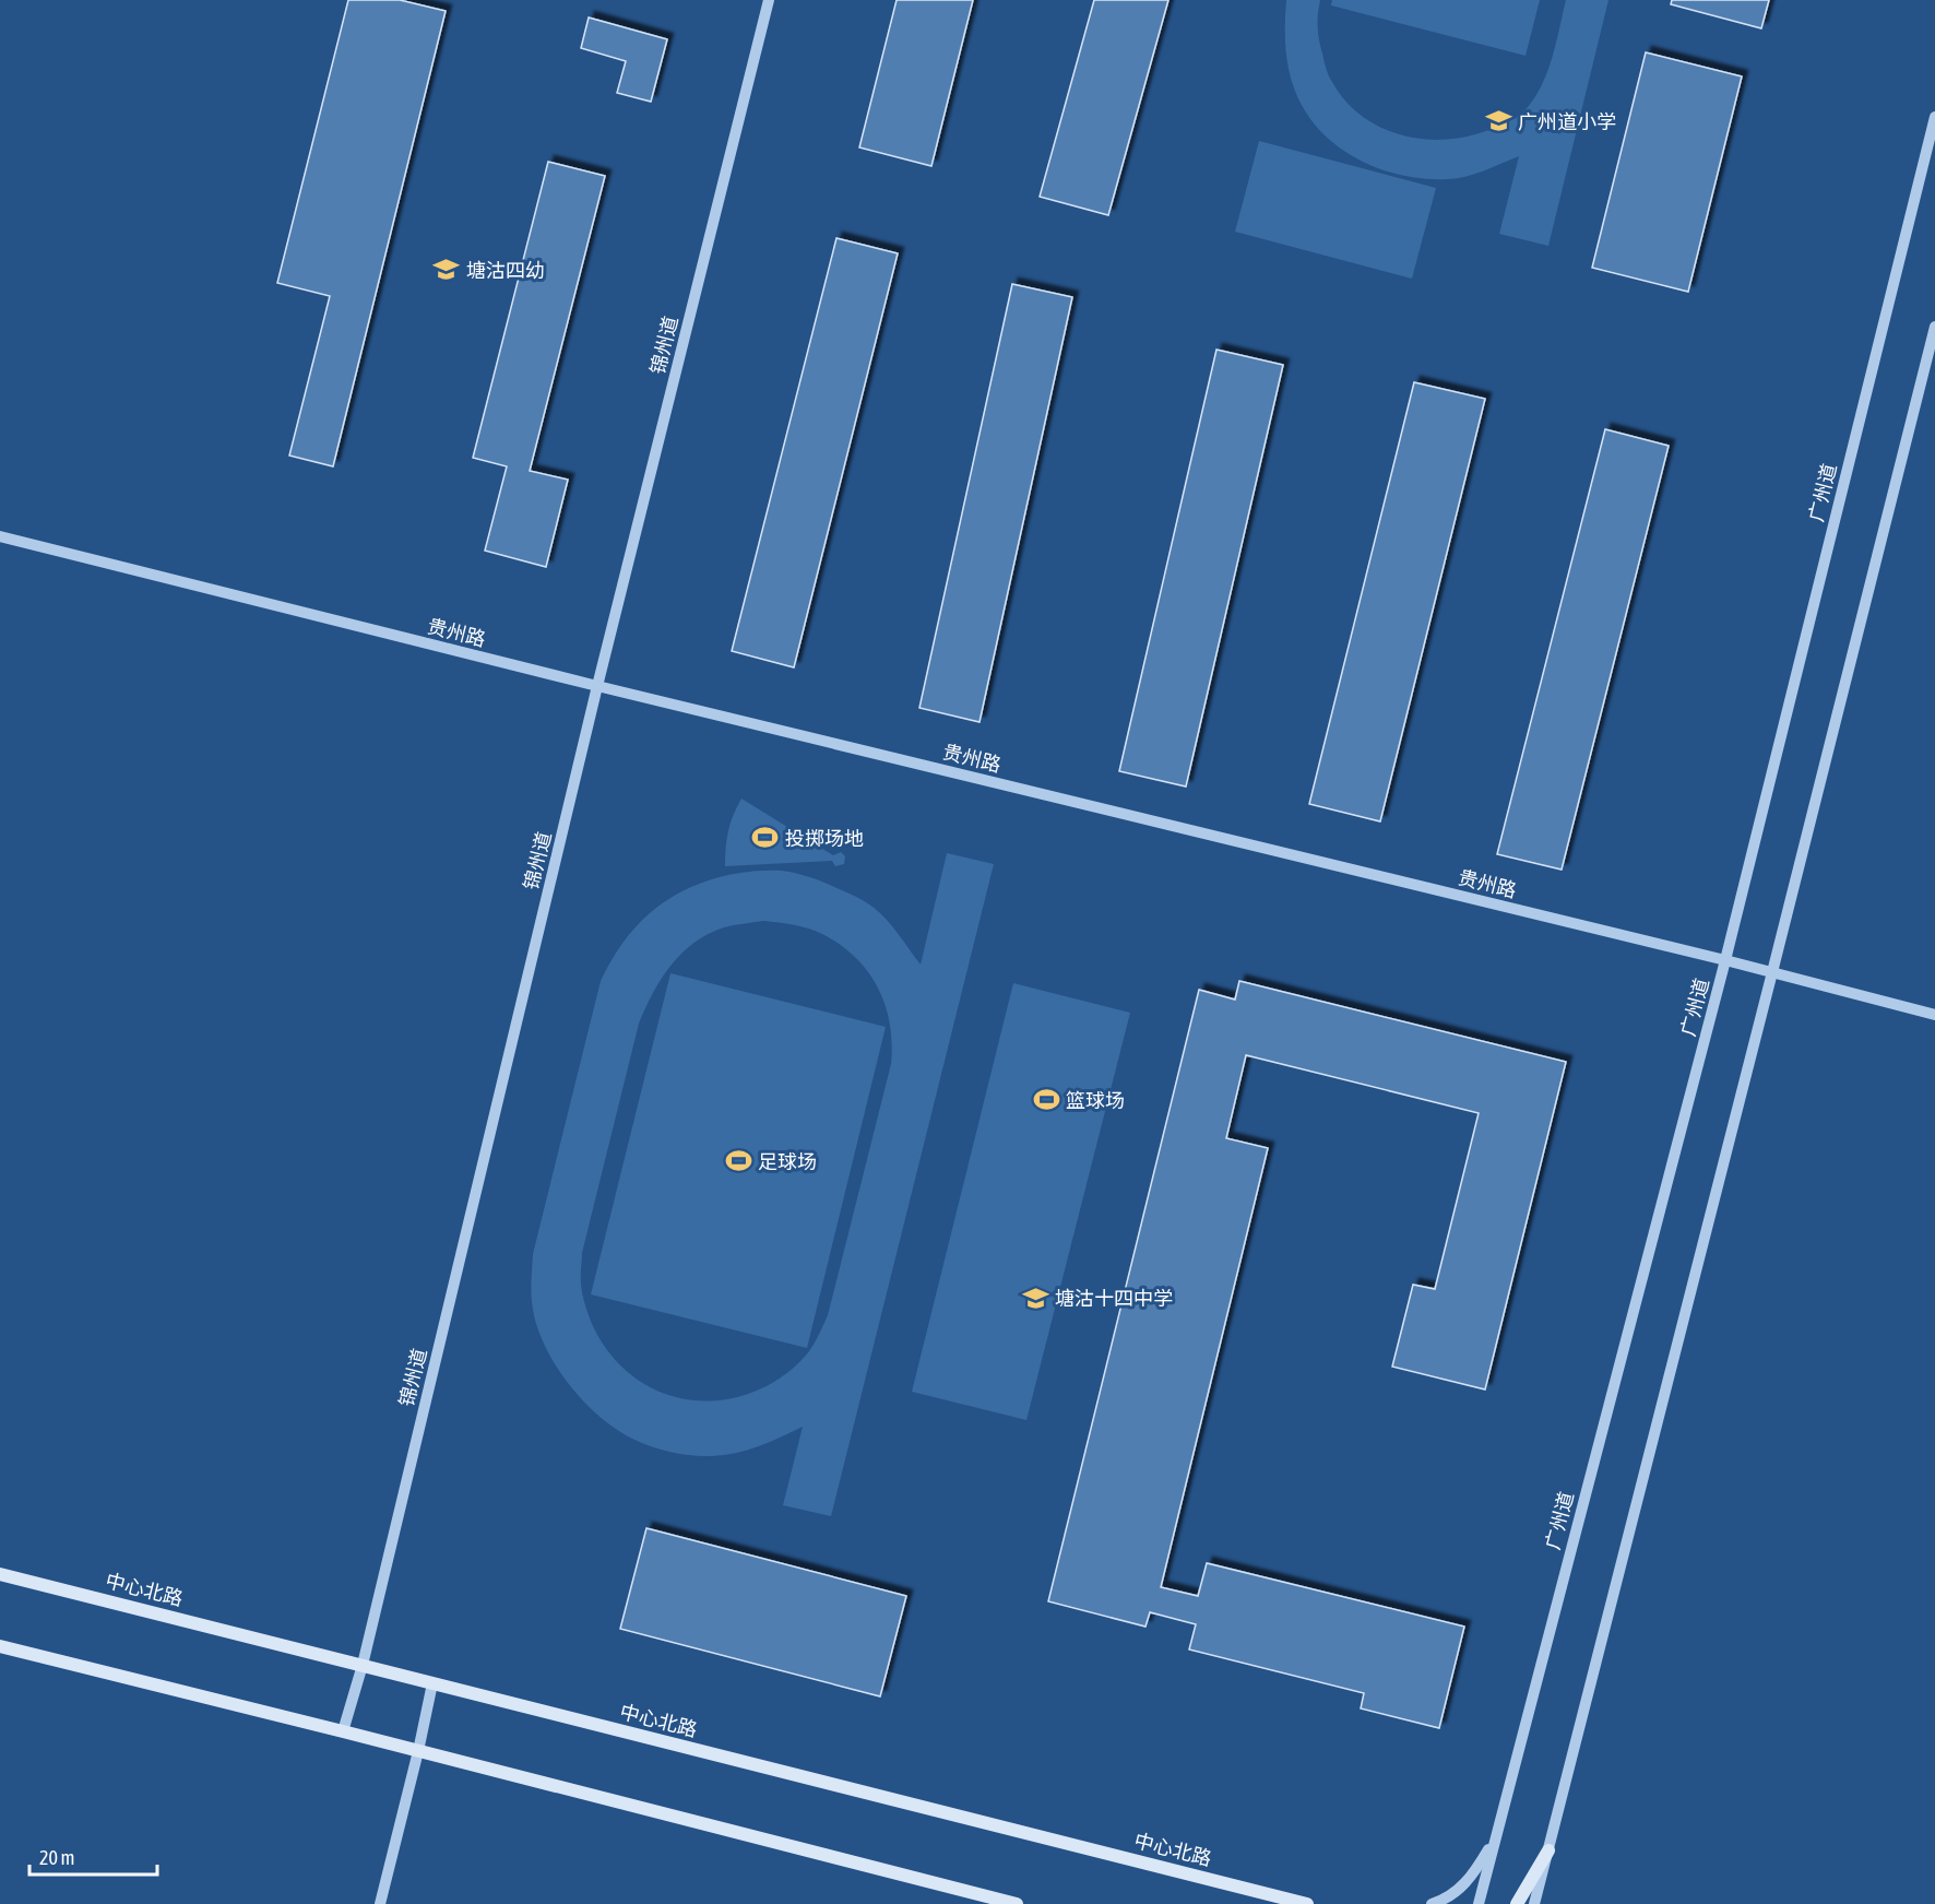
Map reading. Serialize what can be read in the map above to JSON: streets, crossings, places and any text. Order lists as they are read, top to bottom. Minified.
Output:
{"streets":{"main road":["中心北路"],"street":["锦州道","广州道","贵州路"]},"crossings":[["锦州道","贵州路"],["锦州道","中心北路"],["广州道","贵州路"]],"places":{"school or university":["广州道小学","塘沽四幼","塘沽十四中学"],"sports":["投掷场地","篮球场","足球场"]},"scale_bar":"20 m"}
